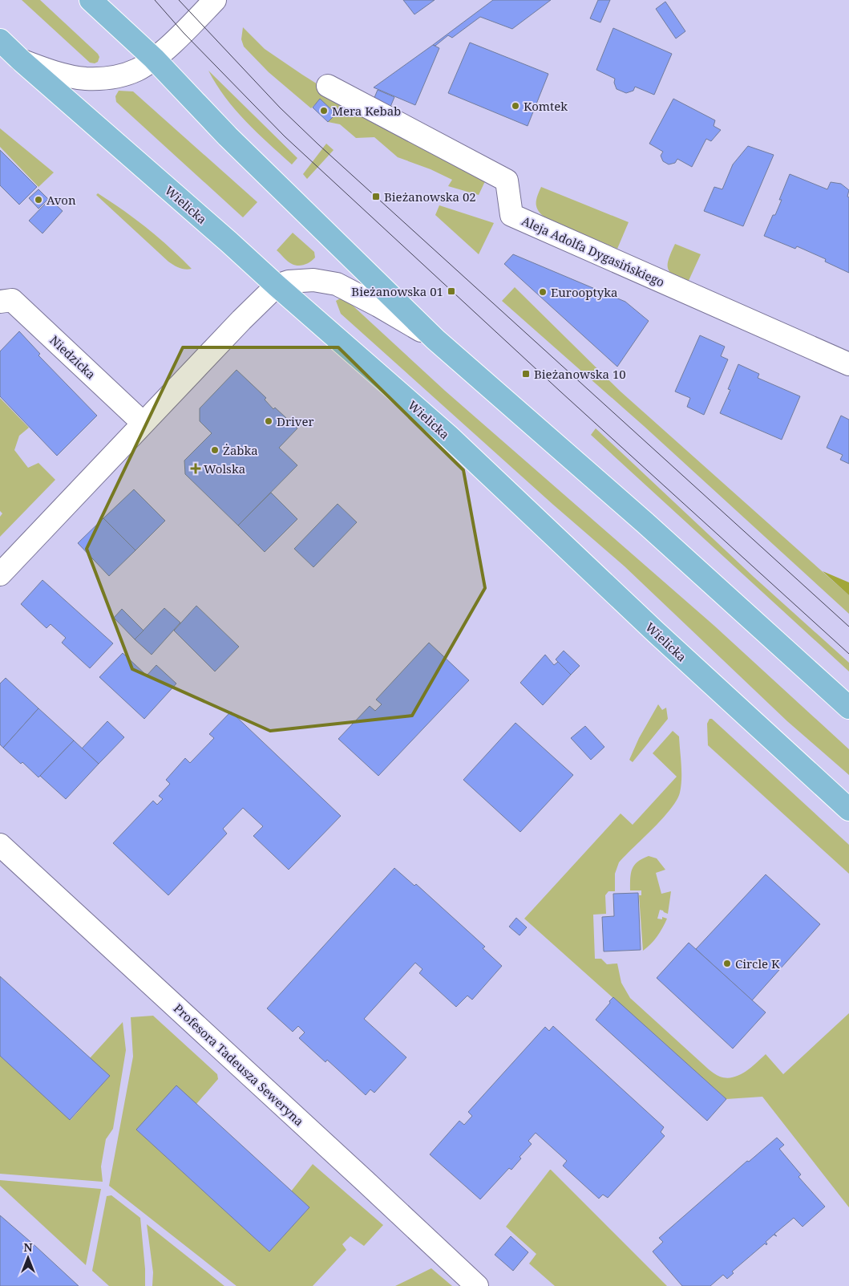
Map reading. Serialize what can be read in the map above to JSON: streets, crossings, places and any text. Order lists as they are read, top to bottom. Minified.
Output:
{"streets":{"main road":["Wielicka"],"street":["Aleja Adolfa Dygasińskiego","Niedzicka","Profesora Tadeusza Seweryna"]},"places":{"other":["Komtek","Mera Kebab","Avon","Eurooptyka","Driver","Żabka","Circle K"],"transit":["Bieżanowska 02","Bieżanowska 01","Bieżanowska 10"],"health":["Wolska"]},"north":"top"}
